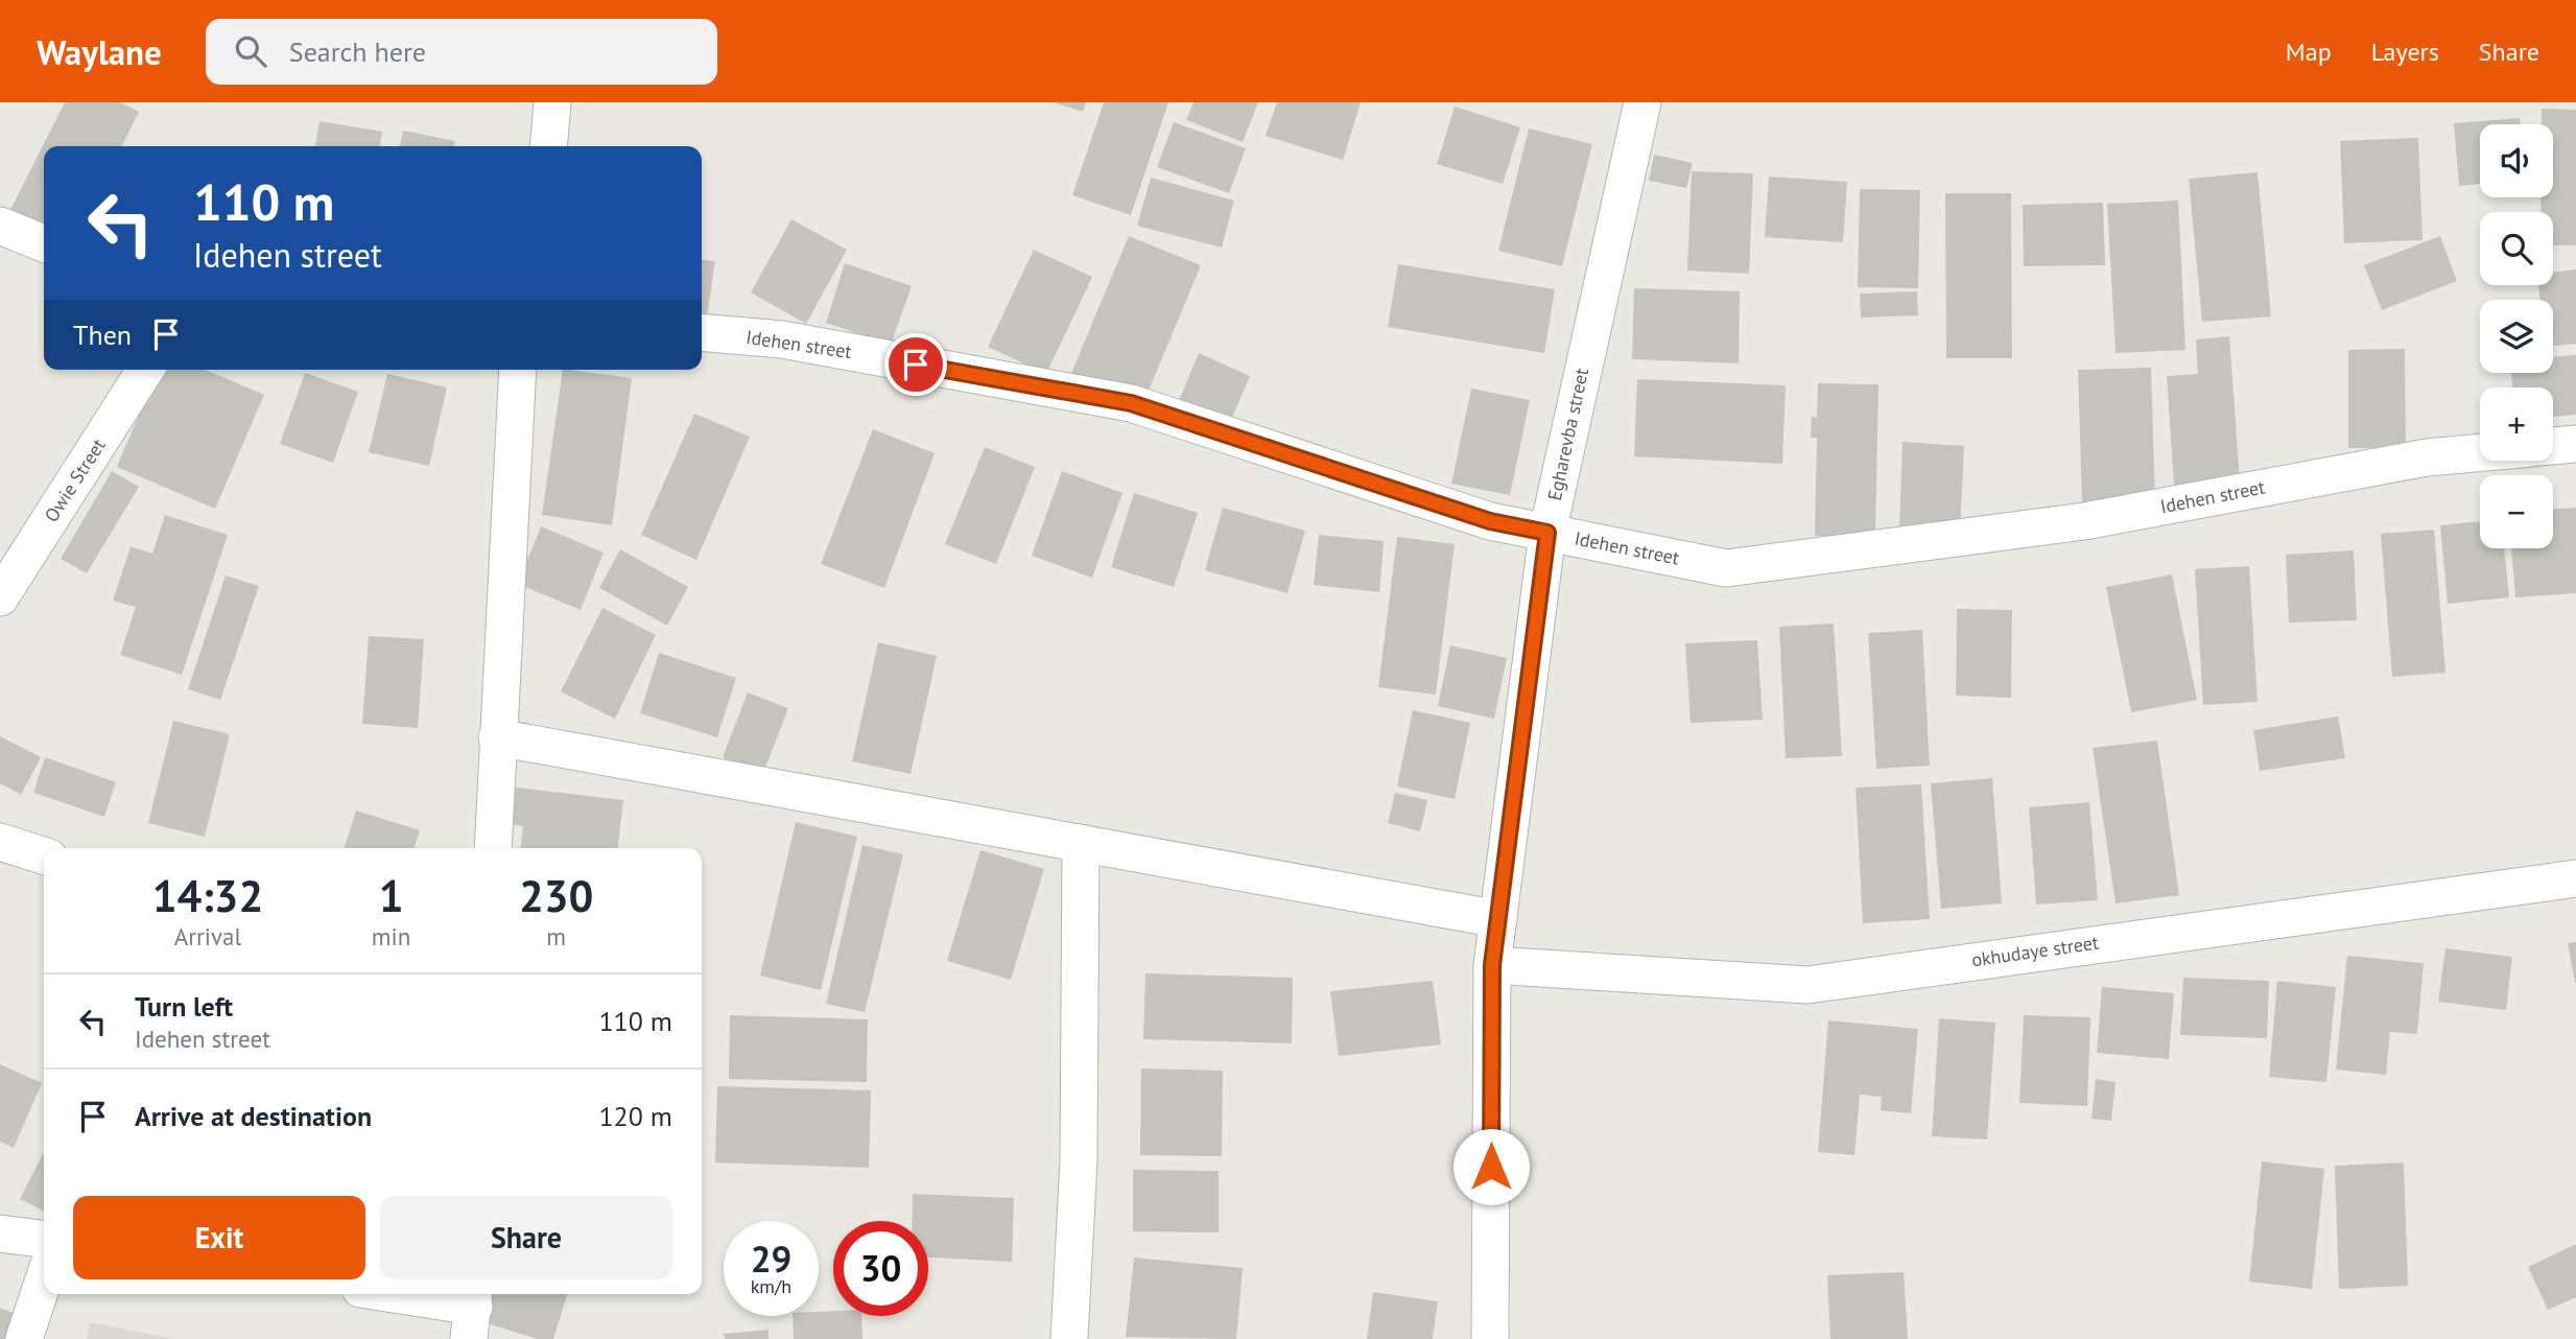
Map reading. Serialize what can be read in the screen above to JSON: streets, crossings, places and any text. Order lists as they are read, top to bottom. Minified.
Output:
{"streets":{"street":["Idehen street","Egharevba street","Owie Street","okhudaye street"]},"crossings":[["Idehen street","Egharevba street"],["Egharevba street","okhudaye street"]],"page":{"header":"Waylane","search":"Search here","nav":["Map","Layers","Share"],"map_buttons":["+","−"],"turn":["110 m","Idehen street"],"then":"Then","eta":["14:32","Arrival","1","min","230","m"],"list":[{"name":"Turn left","note":"Idehen street","value":"110 m"},{"name":"Arrive at destination","value":"120 m"}],"buttons":["Exit","Share"],"speed":"29 km/h","limit":"30"}}
